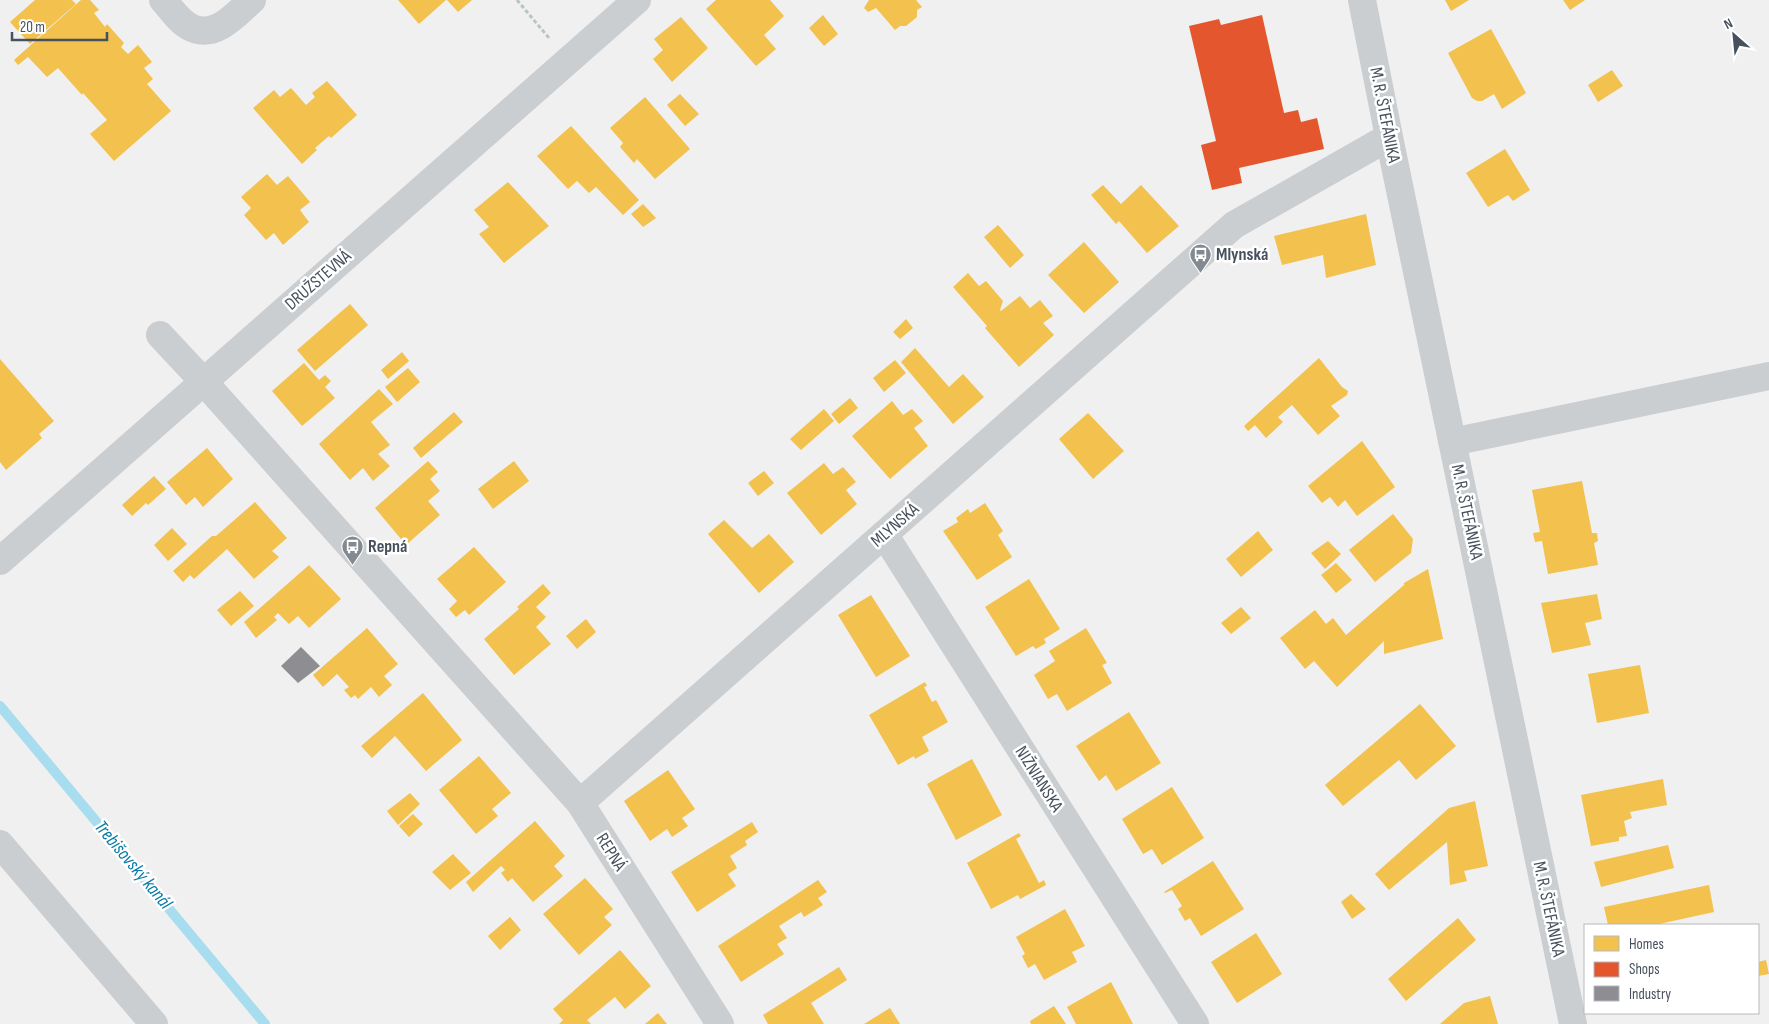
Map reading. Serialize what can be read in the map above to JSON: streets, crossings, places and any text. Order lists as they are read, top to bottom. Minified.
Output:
{"streets":{"street":["M. R. ŠTEFÁNIKA","DRUŽSTEVNÁ","MLYNSKÁ","NIŽNIANSKA","REPNÁ"]},"crossings":[["M. R. ŠTEFÁNIKA","MLYNSKÁ"],["DRUŽSTEVNÁ","REPNÁ"],["MLYNSKÁ","NIŽNIANSKA"],["MLYNSKÁ","REPNÁ"]],"water":["Trebišovský kanál"],"places":{"bus stop":["Mlynská","Repná"]},"legend":["Homes","Shops","Industry"],"scale_bar":"20 m","north":"top left"}
